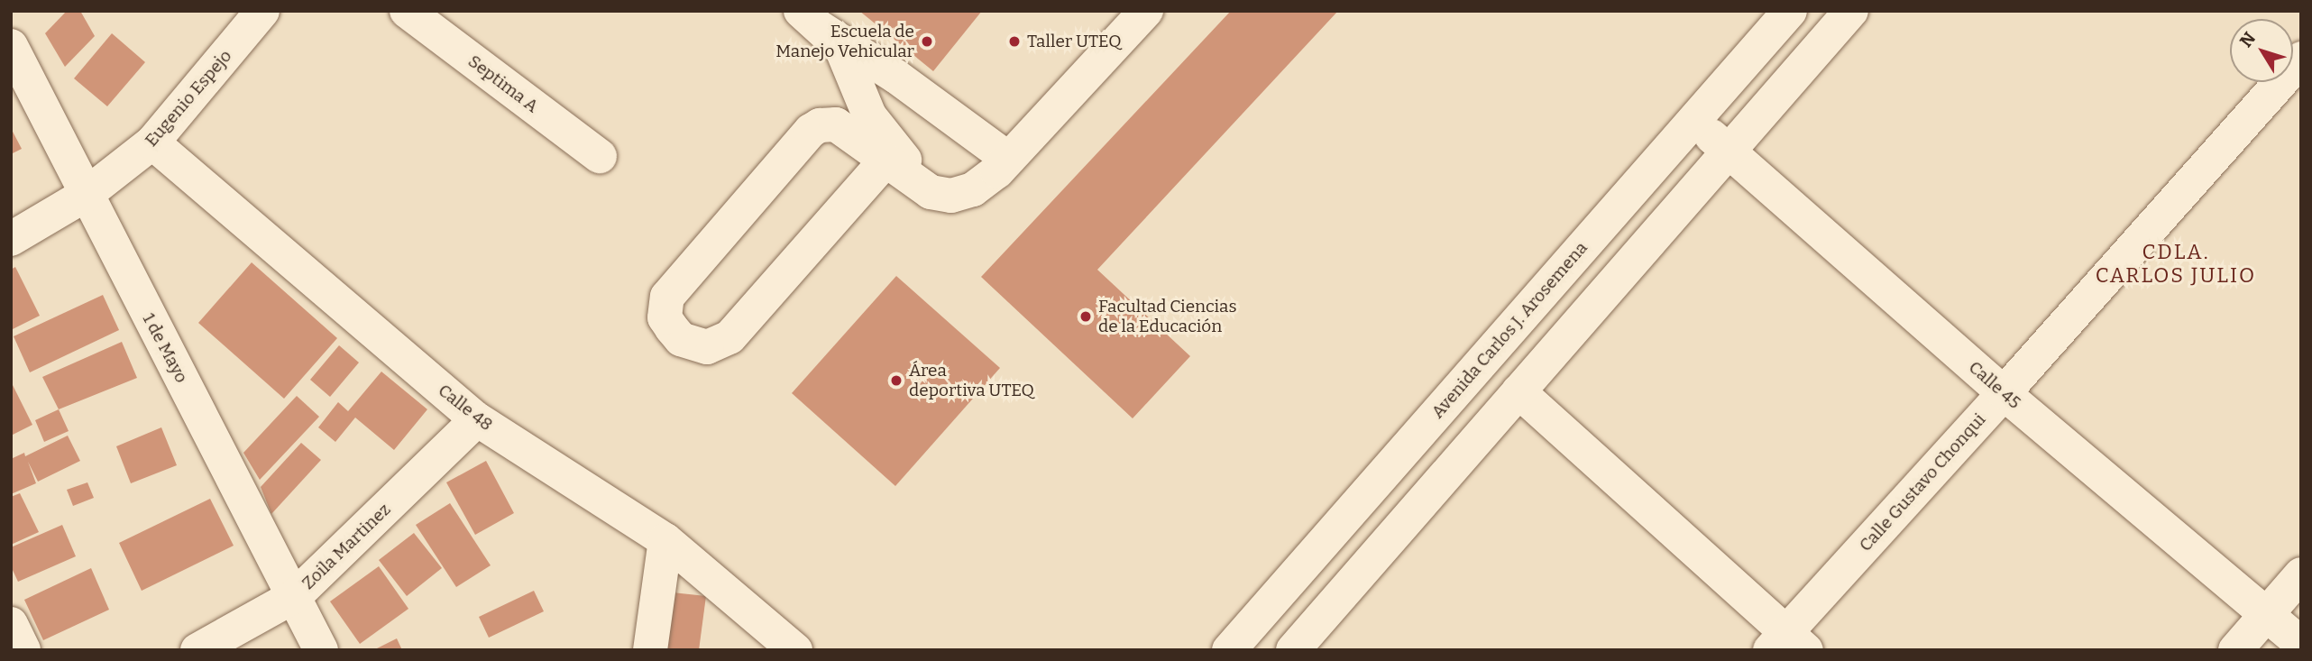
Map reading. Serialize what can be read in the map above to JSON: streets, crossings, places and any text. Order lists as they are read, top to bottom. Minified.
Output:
{"streets":{"street":["Septima A","Eugenio Espejo","Avenida Carlos J. Arosemena","1 de Mayo","Calle 45","Calle 48","Calle Gustavo Chonqui","Zoila Martinez"]},"crossings":[["Eugenio Espejo","1 de Mayo"],["Eugenio Espejo","Calle 48"],["Avenida Carlos J. Arosemena","Calle 45"],["1 de Mayo","Zoila Martinez"],["Calle 45","Calle Gustavo Chonqui"],["Calle 48","Zoila Martinez"]],"districts":["CDLA. CARLOS JULIO"],"places":["Escuela de Manejo Vehicular","Taller UTEQ","Facultad Ciencias de la Educación","Área deportiva UTEQ"],"north":"top left"}
